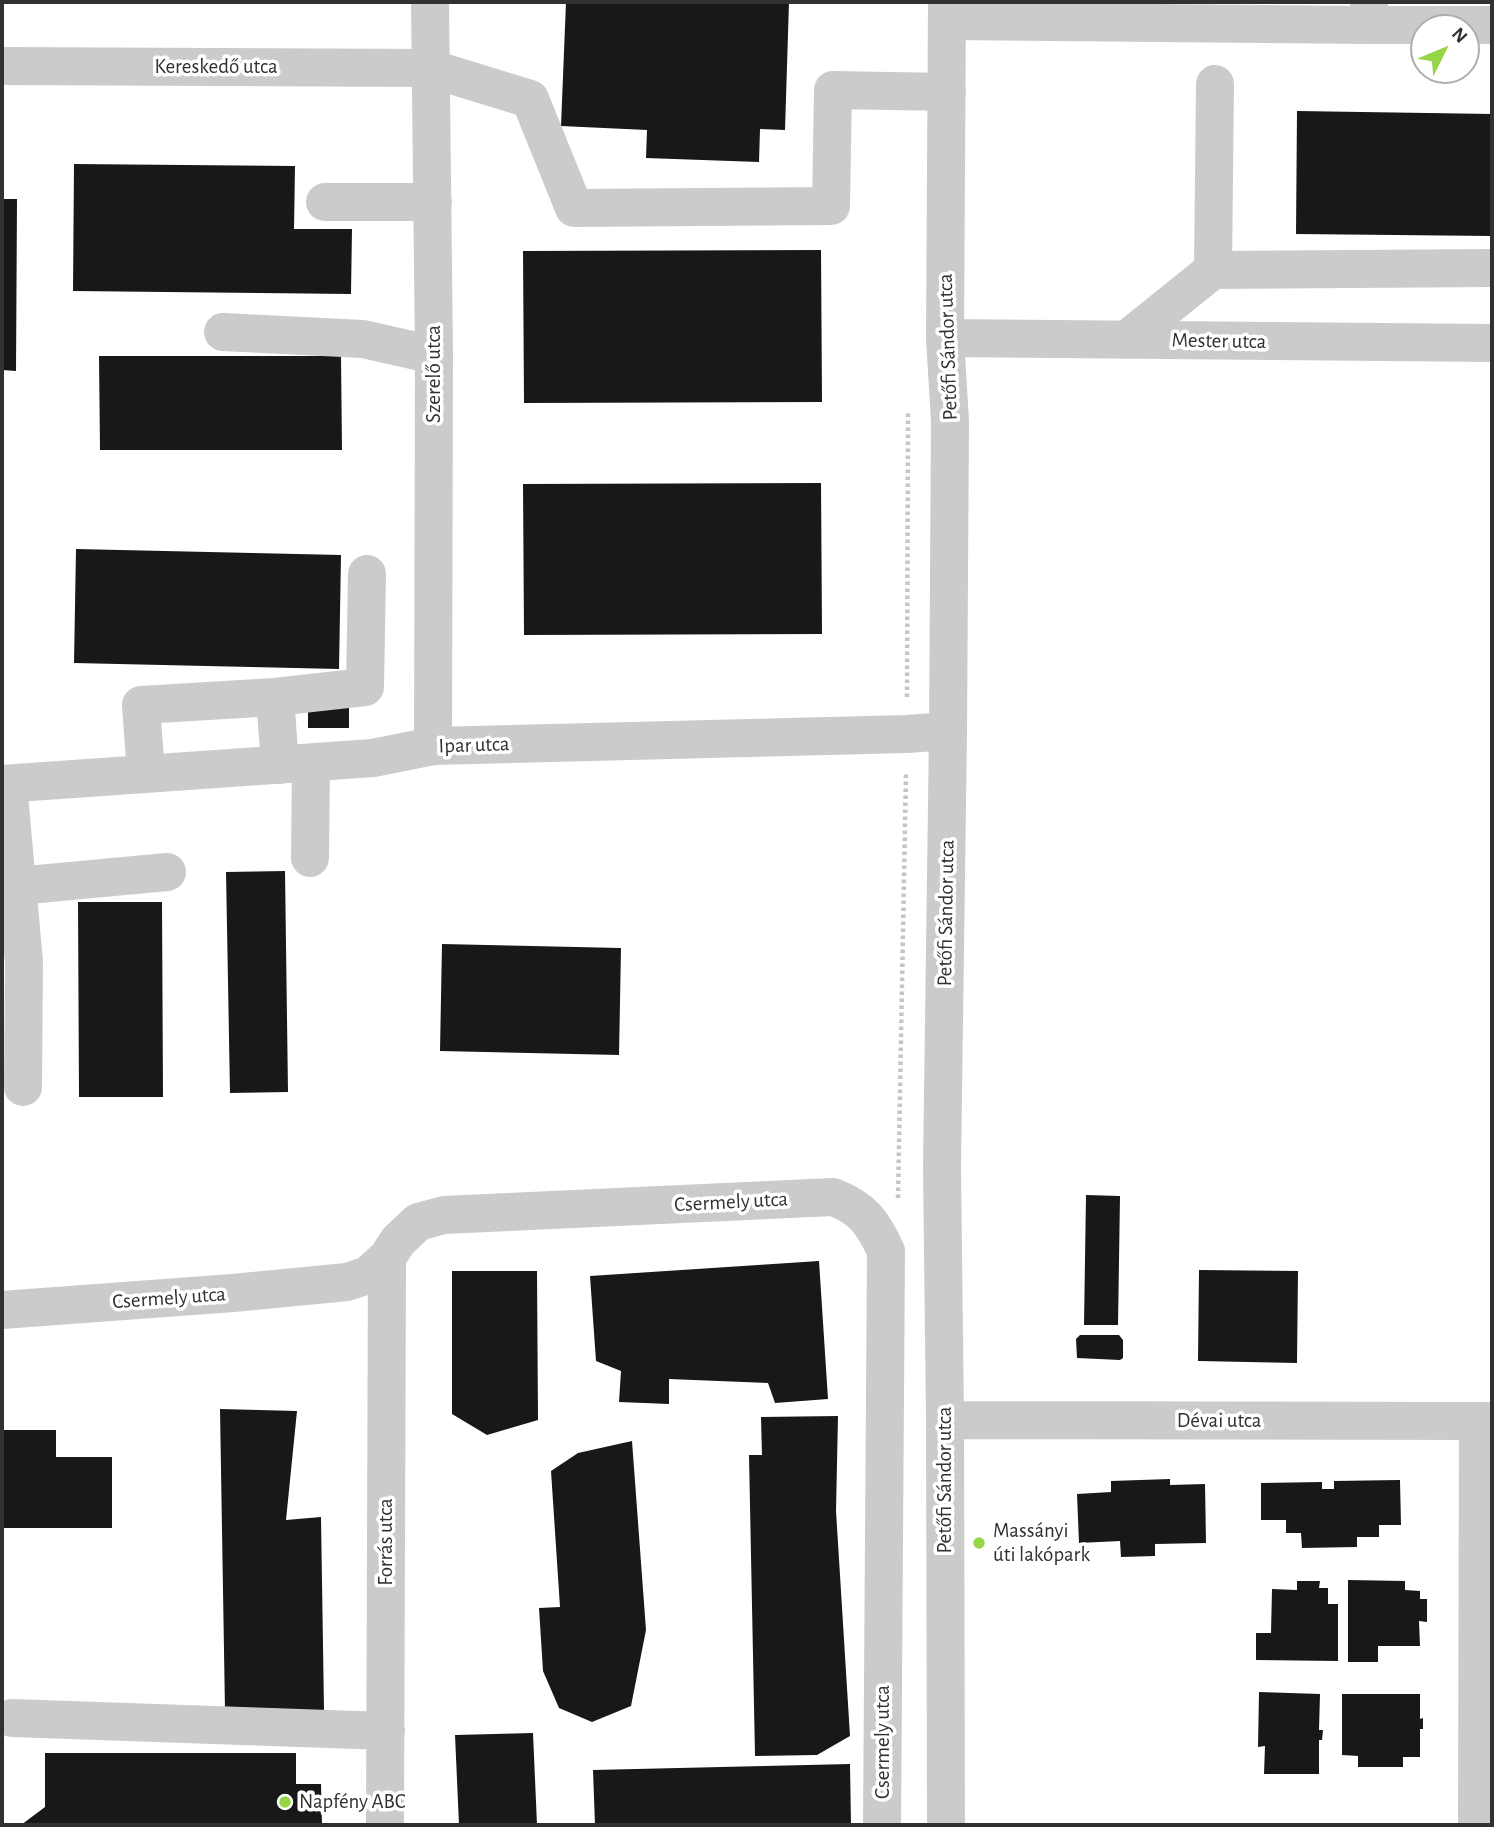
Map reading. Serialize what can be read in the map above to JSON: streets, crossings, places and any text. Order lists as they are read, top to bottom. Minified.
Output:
{"streets":{"street":["Kereskedő utca","Mester utca","Petőfi Sándor utca","Szerelő utca","Ipar utca","Csermely utca","Dévai utca","Forrás utca"]},"crossings":[["Kereskedő utca","Petőfi Sándor utca"],["Kereskedő utca","Szerelő utca"],["Mester utca","Petőfi Sándor utca"],["Petőfi Sándor utca","Ipar utca"],["Petőfi Sándor utca","Dévai utca"],["Szerelő utca","Ipar utca"],["Csermely utca","Forrás utca"]],"places":["Massányi úti lakópark","Napfény ABC"],"north":"top right"}
